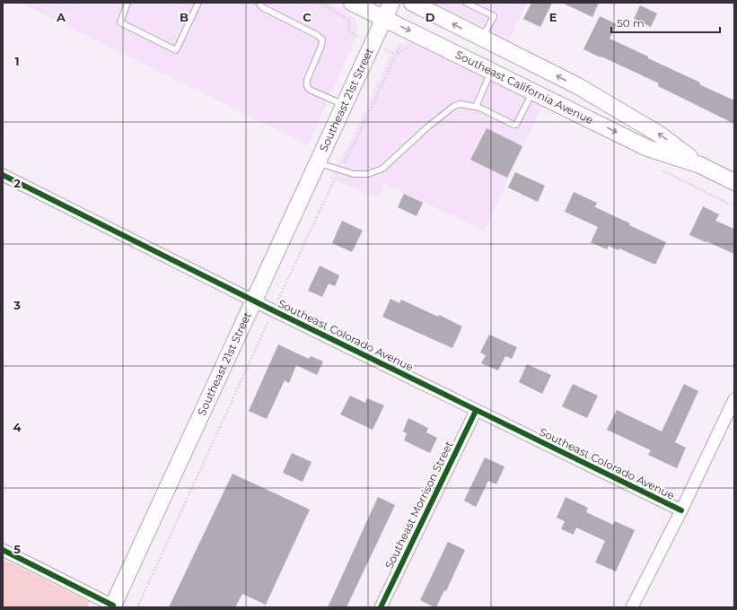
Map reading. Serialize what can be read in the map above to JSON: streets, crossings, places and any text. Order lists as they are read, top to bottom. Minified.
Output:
{"streets":{"main road":["Southeast California Avenue","Southeast 21st Street"],"street":["Southeast Colorado Avenue","Southeast Morrison Street"]},"crossings":[["Southeast California Avenue","Southeast 21st Street"],["Southeast 21st Street","Southeast Colorado Avenue"],["Southeast Colorado Avenue","Southeast Morrison Street"]],"scale_bar":"50 m","grid":{"columns":["A","B","C","D","E"],"rows":["1","2","3","4","5"]}}
